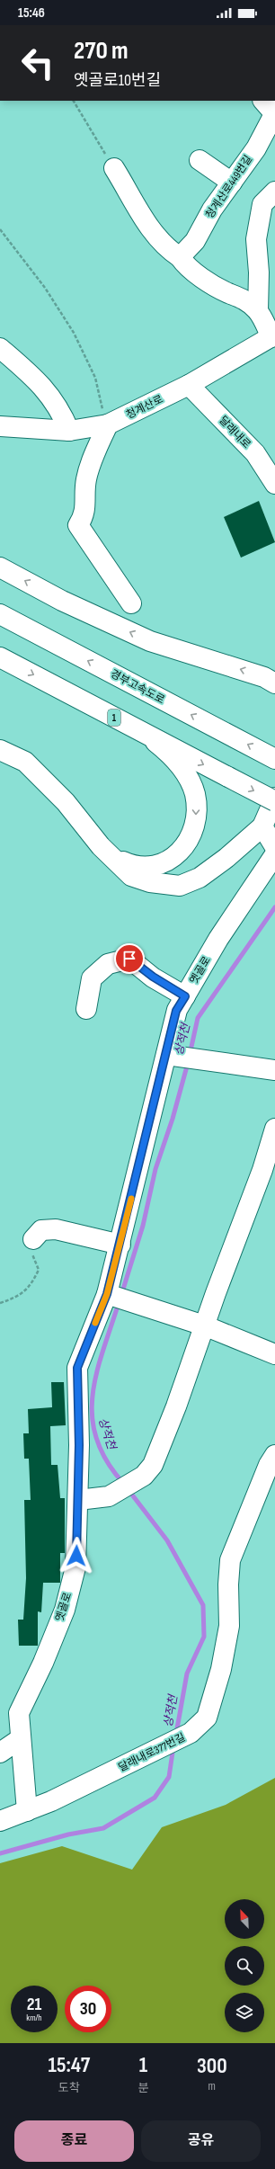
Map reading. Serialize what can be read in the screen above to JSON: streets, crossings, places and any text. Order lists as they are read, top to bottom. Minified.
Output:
{"streets":{"main road":["청계산로449번길","청계산로","달래내로","경부고속도로","1","옛골로","달래내로377번길"]},"crossings":[["청계산로","달래내로"],["옛골로","달래내로377번길"]],"water":["상적천"],"north":"top left","page":{"status":"15:46","turn":["270 m","옛골로10번길"],"speed":"21 km/h","limit":"30","eta":["15:47","도착","1","분","300","m"],"buttons":["종료","공유"]}}
